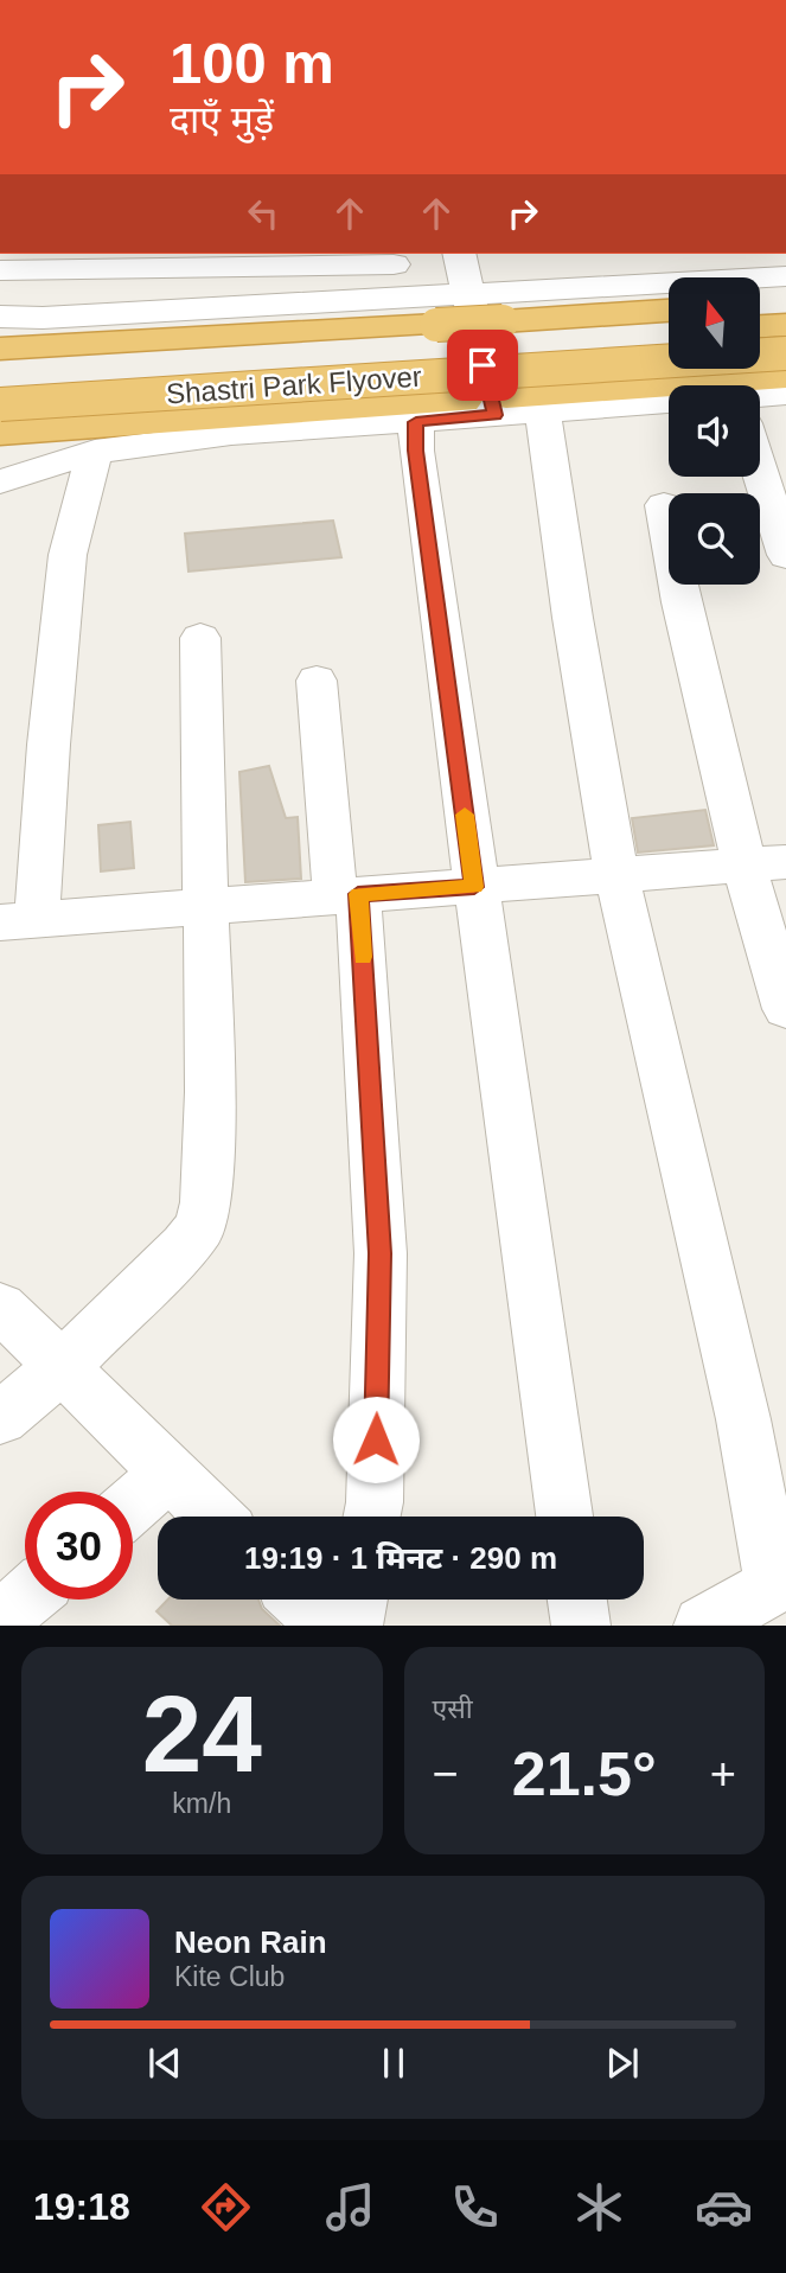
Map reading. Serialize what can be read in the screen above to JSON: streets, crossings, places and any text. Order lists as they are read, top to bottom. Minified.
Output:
{"streets":{"highway":["Shastri Park Flyover"]},"north":"top","page":{"turn":["100 m","दाएँ मुड़ें"],"limit":"30","trip":"19:19 · 1 मिनट · 290 m","tile":[["24","km/h"],"एसी"],"heat":["−","21.5°","+"],"song":["Neon Rain","Kite Club"],"tabs":"19:18"}}
